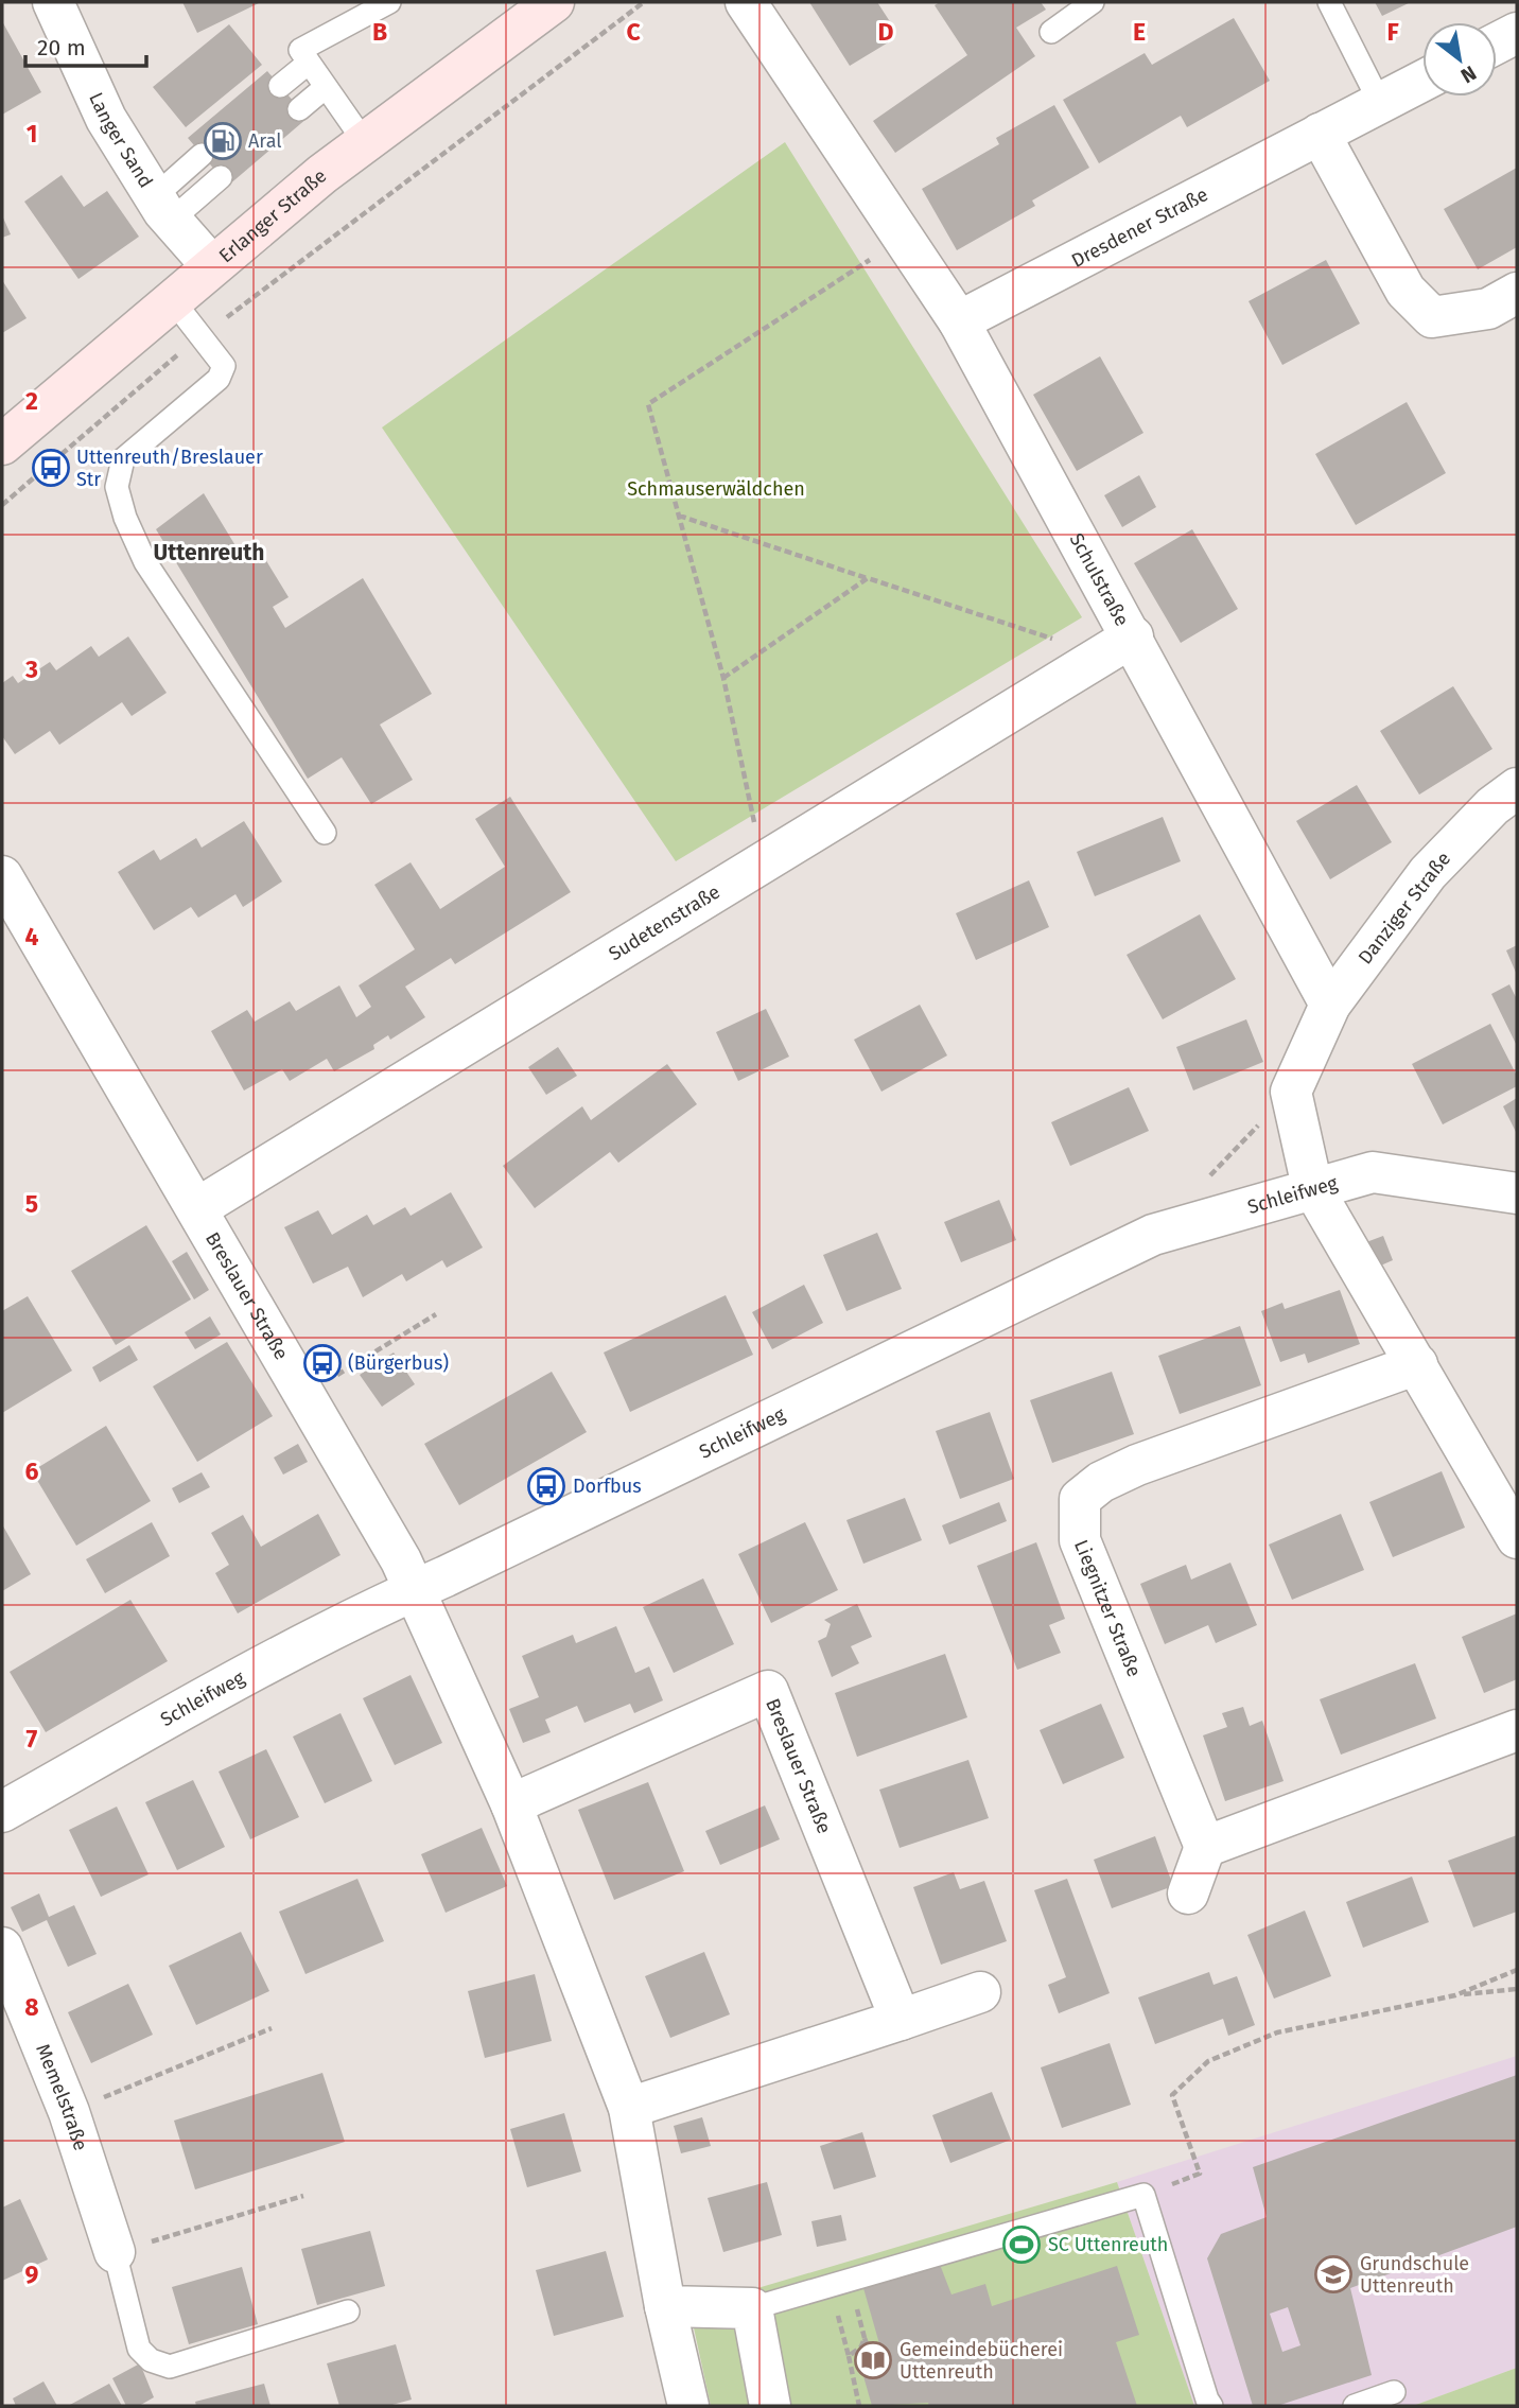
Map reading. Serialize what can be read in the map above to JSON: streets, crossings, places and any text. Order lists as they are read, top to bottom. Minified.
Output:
{"streets":{"main road":["Erlanger Straße"],"street":["Langer Sand","Dresdener Straße","Schulstraße","Danziger Straße","Sudetenstraße","Schleifweg","Breslauer Straße","Liegnitzer Straße","Memelstraße"]},"crossings":[["Langer Sand","Erlanger Straße"],["Dresdener Straße","Schulstraße"],["Schulstraße","Danziger Straße"],["Schulstraße","Sudetenstraße"],["Sudetenstraße","Breslauer Straße"],["Schleifweg","Breslauer Straße"]],"districts":["Uttenreuth"],"parks":["Schmauserwäldchen"],"places":{"fuel station":["Aral"],"bus stop":["Uttenreuth/Breslauer Str","(Bürgerbus)","Dorfbus"],"sports":["SC Uttenreuth"],"school or university":["Grundschule Uttenreuth"],"library":["Gemeindebücherei Uttenreuth"]},"scale_bar":"20 m","north":"bottom right","grid":{"columns":["B","C","D","E","F"],"rows":["1","2","3","4","5","6","7","8","9"]}}
